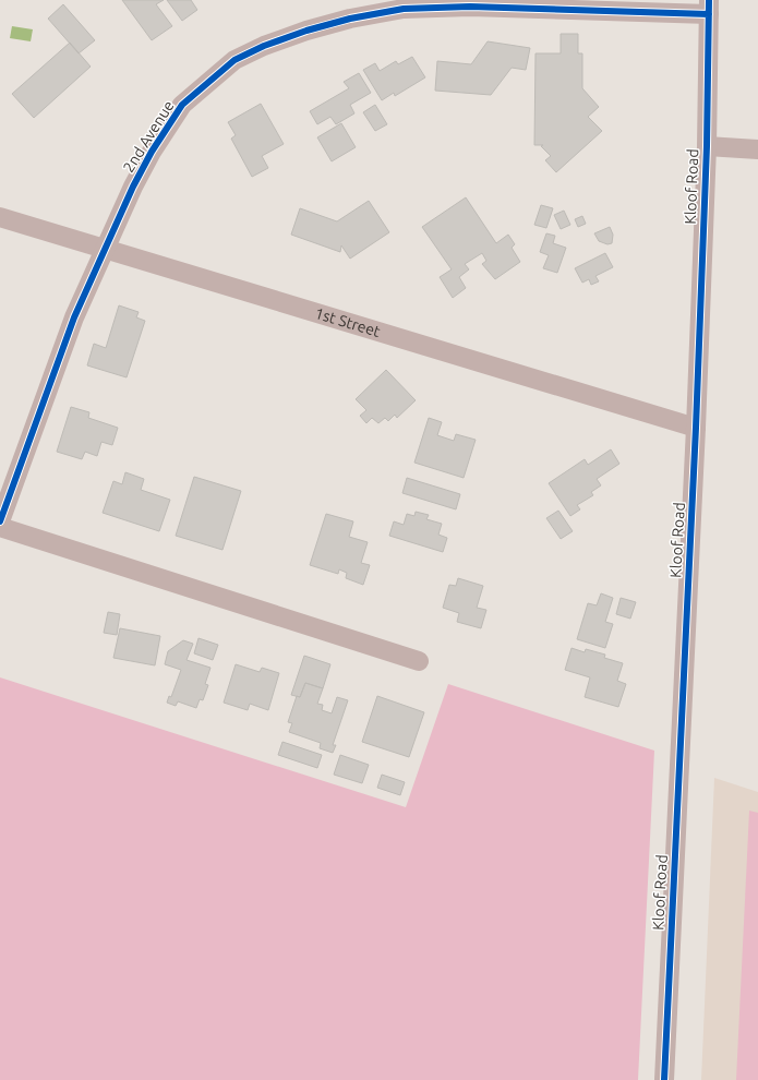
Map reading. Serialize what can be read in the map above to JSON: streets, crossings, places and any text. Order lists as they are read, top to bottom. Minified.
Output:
{"streets":{"street":["2nd Avenue","Kloof Road","1st Street"]},"crossings":[["2nd Avenue","Kloof Road"],["2nd Avenue","1st Street"],["Kloof Road","1st Street"]]}
